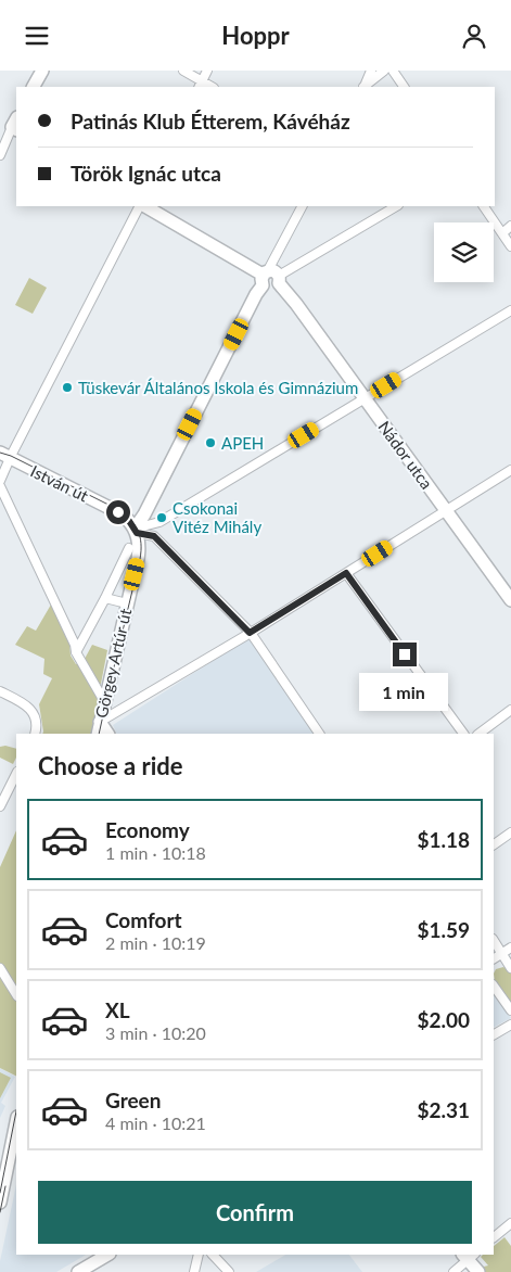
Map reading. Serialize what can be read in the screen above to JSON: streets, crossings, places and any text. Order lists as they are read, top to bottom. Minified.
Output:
{"streets":{"street":["Nádor utca","István út","Görgey Artúr út"]},"crossings":[["István út","Görgey Artúr út"]],"places":["Tüskevár Általános Iskola és Gimnázium","APEH","Csokonai Vitéz Mihály"],"page":{"header":"Hoppr","banner":["Patinás Klub Étterem, Kávéház","Török Ignác utca"],"bubble":"1 min","heading":"Choose a ride","list":[{"name":"Economy","note":"1 min · 10:18","value":"$1.18"},{"name":"Comfort","note":"2 min · 10:19","value":"$1.59"},{"name":"XL","note":"3 min · 10:20","value":"$2.00"},{"name":"Green","note":"4 min · 10:21","value":"$2.31"}],"buttons":"Confirm"}}
